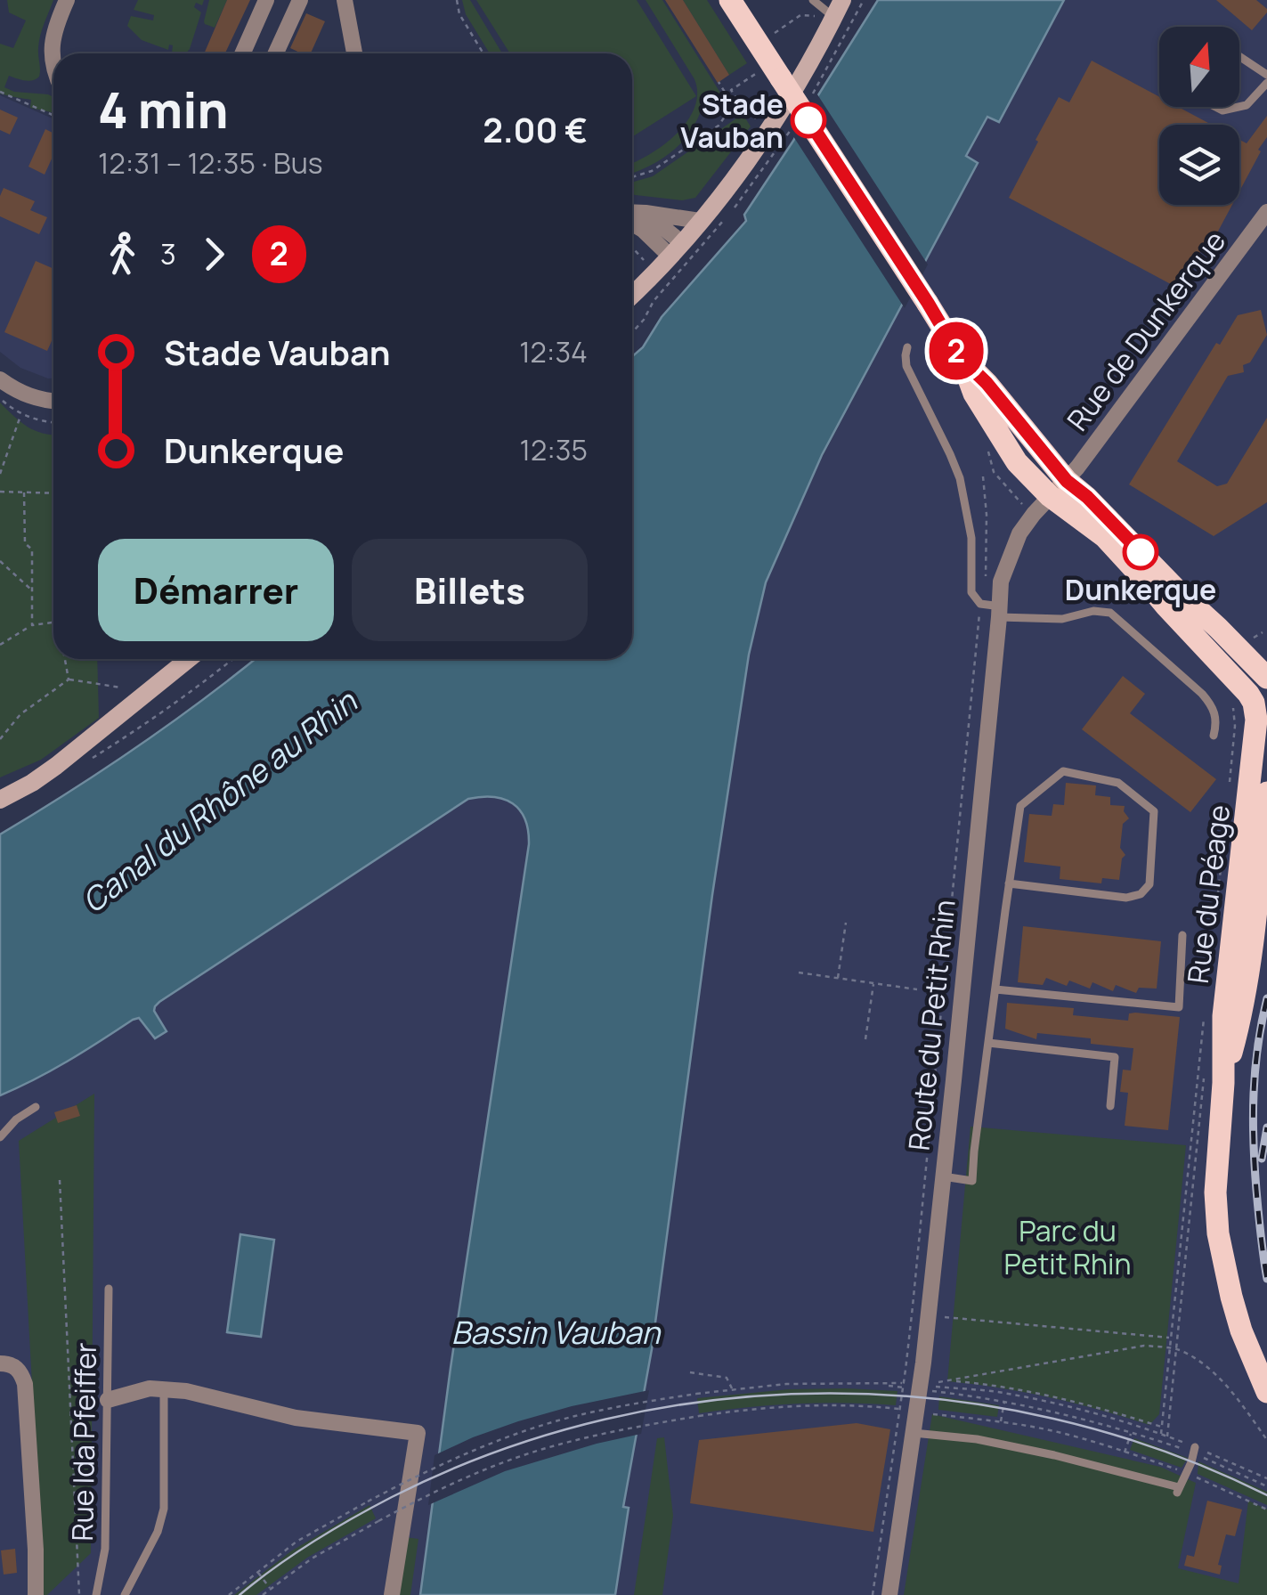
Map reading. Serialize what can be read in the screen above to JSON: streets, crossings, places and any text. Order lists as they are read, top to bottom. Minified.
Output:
{"streets":{"main road":["Rue du Péage"],"street":["Rue de Dunkerque","Route du Petit Rhin"],"lane":["Rue Ida Pfeiffer"]},"crossings":[["Rue de Dunkerque","Route du Petit Rhin"]],"water":["Canal du Rhône au Rhin","Bassin Vauban"],"parks":["Parc du Petit Rhin"],"places":["Stade Vauban","Dunkerque"],"lines":["bus line 2"],"north":"top","page":{"on_map":"2","heading":["4 min","12:31 – 12:35 · Bus","2.00 €"],"legs":["3","2"],"list":[{"name":"Stade Vauban","value":"12:34"},{"name":"Dunkerque","value":"12:35"}],"buttons":["Démarrer","Billets"]}}
